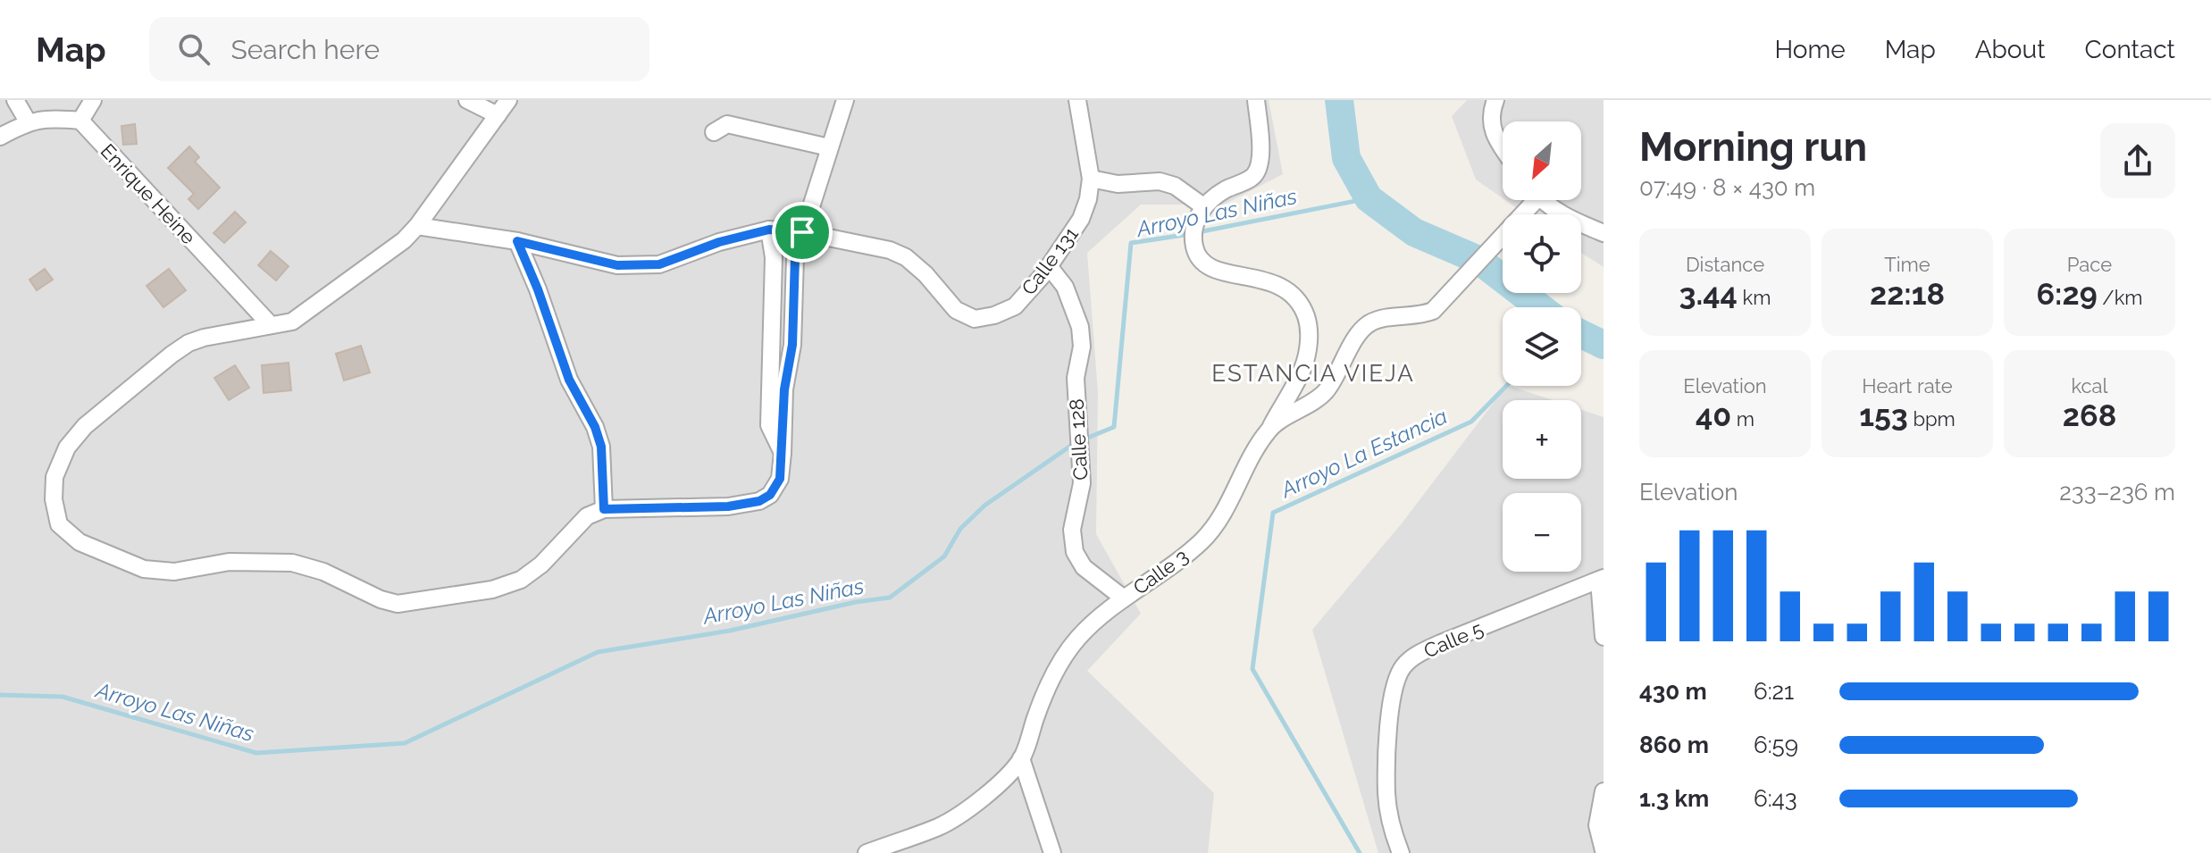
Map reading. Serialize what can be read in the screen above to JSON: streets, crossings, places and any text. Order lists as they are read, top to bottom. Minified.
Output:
{"streets":{"street":["Enrique Heine","Calle 131","Calle 128","Calle 3","Calle 5"]},"crossings":[["Calle 131","Calle 128"],["Calle 128","Calle 3"]],"districts":["ESTANCIA VIEJA"],"water":["Arroyo Las Niñas","Arroyo La Estancia"],"north":"bottom left","page":{"header":"Map","search":"Search here","nav":["Home","Map","About","Contact"],"heading":["Morning run","07:49 · 8 × 430 m"],"map_buttons":["+","−"],"stats":[["Distance","3.44 km"],["Time","22:18"],["Pace","6:29 /km"],["Elevation","40 m"],["Heart rate","153 bpm"],["kcal","268"]],"chart":["Elevation","233–236 m"],"list":[{"name":"430 m","note":"6:21"},{"name":"860 m","note":"6:59"},{"name":"1.3 km","note":"6:43"}]}}
